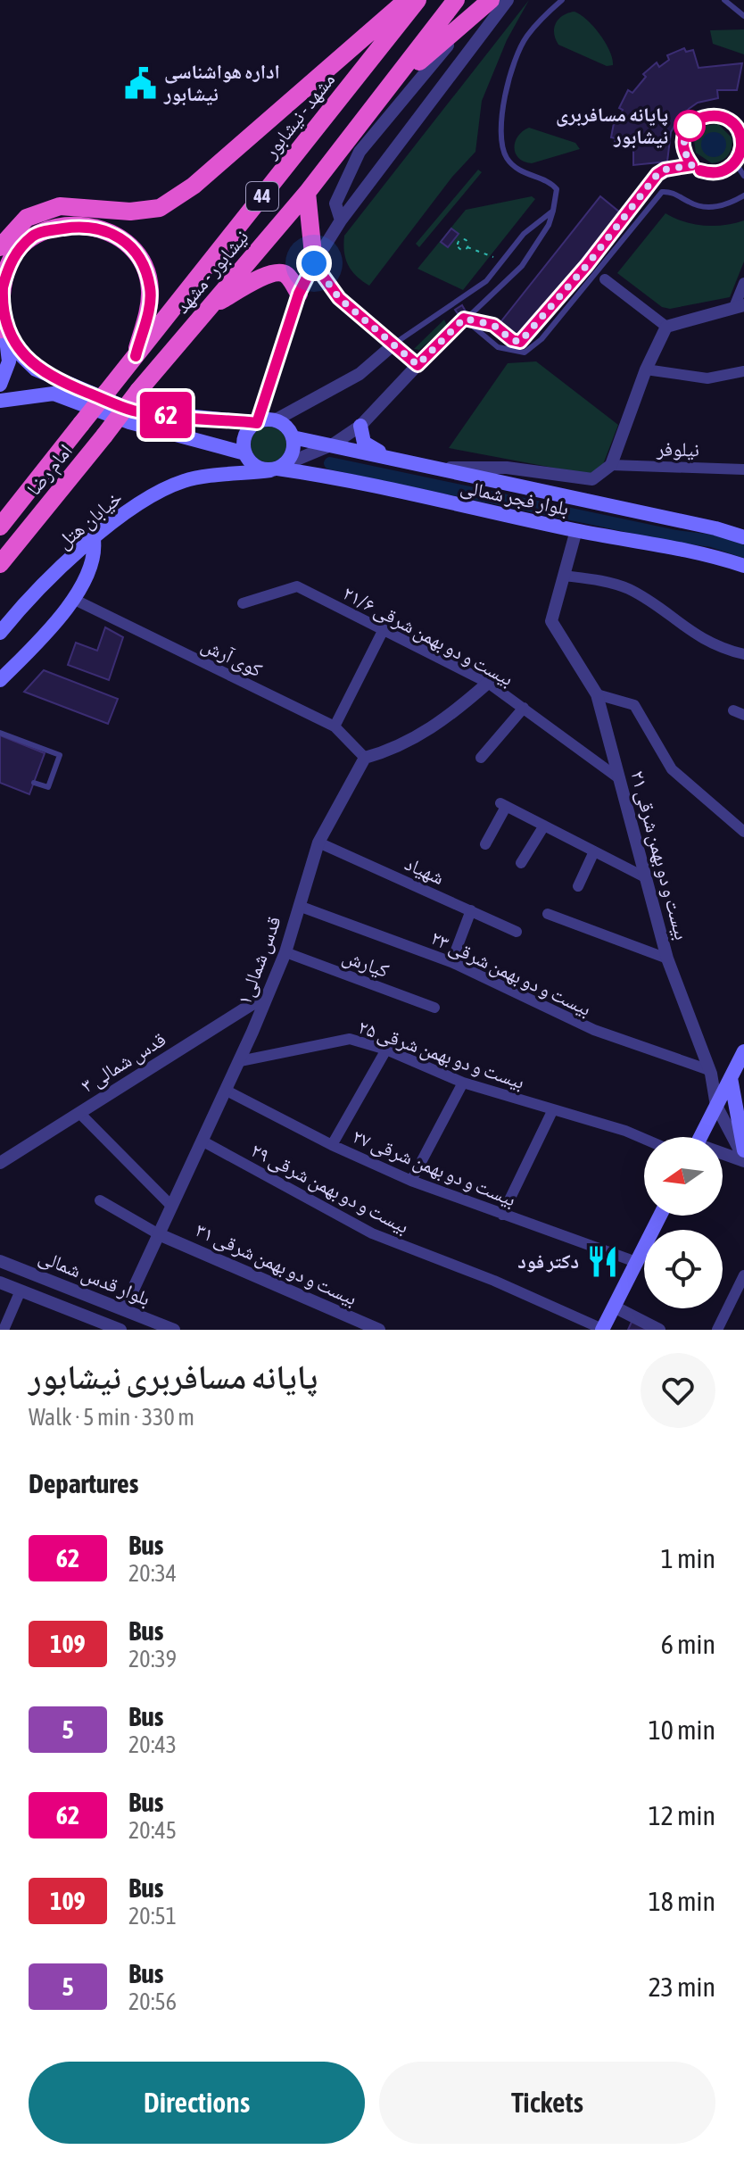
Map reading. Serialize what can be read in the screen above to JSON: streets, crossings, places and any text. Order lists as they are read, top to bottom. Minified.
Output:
{"streets":{"highway":["مشهد - نیشابور","44","نیشابور - مشهد","امام رضا"],"main road":["بلوار فجر شمالی","خیابان هتل"],"street":["نیلوفر","بیست و دو بهمن شرقی ۲۱/۶","کوی آرش","بیست و دو بهمن شرقی ۲۱","شهیاد","قدس شمالی۱","کیارش","بیست و دو بهمن شرقی ۲۳","بیست و دو بهمن شرقی ۲۵","قدس شمالی ۳","بیست و دو بهمن شرقی ۲۷","بیست و دو بهمن شرقی ۲۹","بیست و دو بهمن شرقی ۳۱","بلوار قدس شمالی"]},"crossings":[["مشهد - نیشابور","امام رضا"],["نیشابور - مشهد","امام رضا"],["بلوار فجر شمالی","خیابان هتل"],["بیست و دو بهمن شرقی ۲۱/۶","بیست و دو بهمن شرقی ۲۱"],["کوی آرش","قدس شمالی۱"],["بیست و دو بهمن شرقی ۲۱","بیست و دو بهمن شرقی ۲۳"],["شهیاد","قدس شمالی۱"],["قدس شمالی۱","کیارش"],["قدس شمالی۱","بیست و دو بهمن شرقی ۲۳"],["قدس شمالی۱","بیست و دو بهمن شرقی ۲۵"],["قدس شمالی۱","قدس شمالی ۳"],["قدس شمالی۱","بیست و دو بهمن شرقی ۲۷"],["قدس شمالی۱","بیست و دو بهمن شرقی ۲۹"],["قدس شمالی۱","بیست و دو بهمن شرقی ۳۱"],["قدس شمالی۱","بلوار قدس شمالی"]],"places":{"public building":["اداره هواشناسی نیشابور"],"other":["پایانه مسافربری نیشابور"],"restaurant":["دکتر فود"]},"lines":["bus line 62"],"north":"left","page":{"on_map":"62","heading":[["پایانه مسافربری نیشابور","Walk · 5 min · 330 m"],"Departures"],"list":[{"mark":"62","name":"Bus","note":"20:34","value":"1 min"},{"mark":"109","name":"Bus","note":"20:39","value":"6 min"},{"mark":"5","name":"Bus","note":"20:43","value":"10 min"},{"mark":"62","name":"Bus","note":"20:45","value":"12 min"},{"mark":"109","name":"Bus","note":"20:51","value":"18 min"},{"mark":"5","name":"Bus","note":"20:56","value":"23 min"}],"buttons":["Directions","Tickets"]}}
